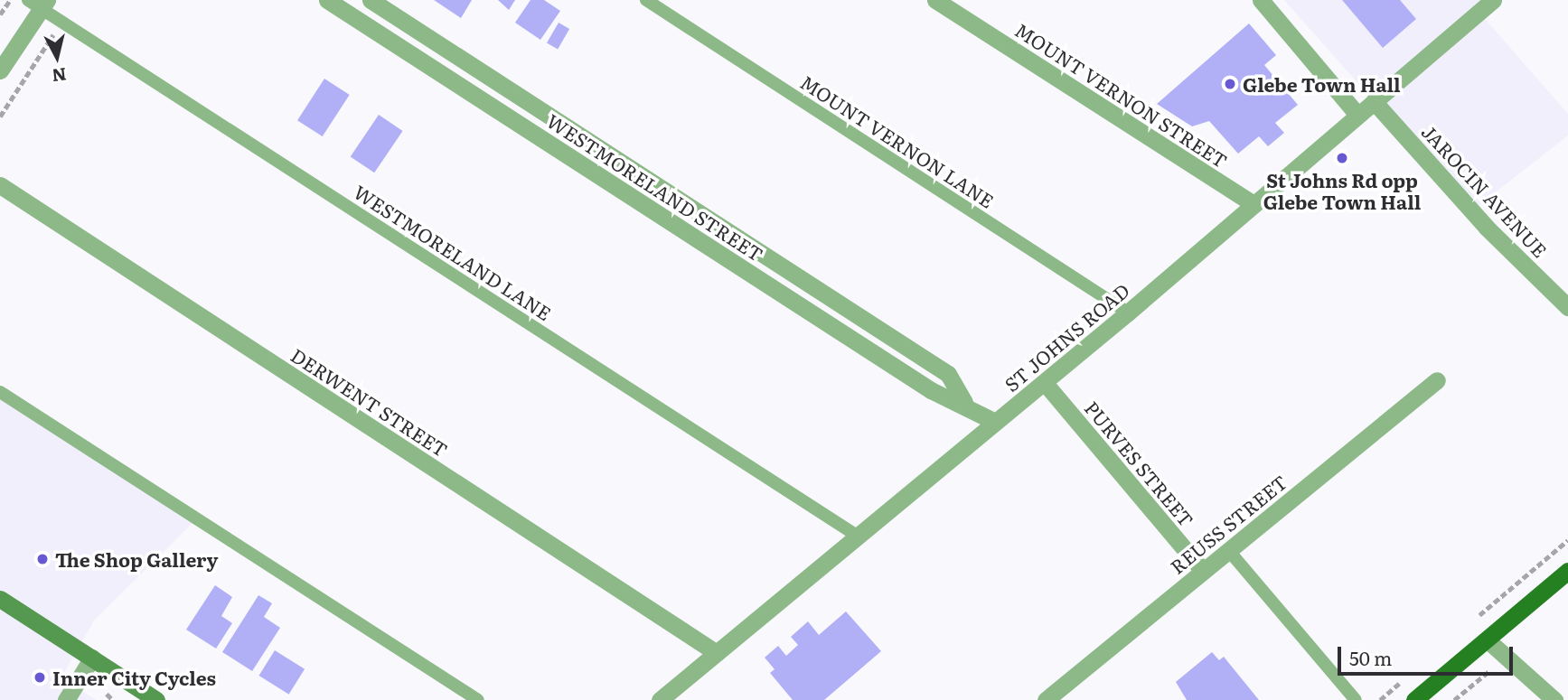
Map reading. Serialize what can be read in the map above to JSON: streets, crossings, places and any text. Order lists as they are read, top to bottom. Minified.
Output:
{"streets":{"street":["MOUNT VERNON STREET","WESTMORELAND STREET","JAROCIN AVENUE","ST JOHNS ROAD","DERWENT STREET","PURVES STREET","REUSS STREET"],"lane":["MOUNT VERNON LANE","WESTMORELAND LANE"]},"crossings":[["MOUNT VERNON STREET","ST JOHNS ROAD"],["MOUNT VERNON LANE","ST JOHNS ROAD"],["WESTMORELAND STREET","ST JOHNS ROAD"],["JAROCIN AVENUE","ST JOHNS ROAD"],["WESTMORELAND LANE","ST JOHNS ROAD"],["ST JOHNS ROAD","DERWENT STREET"],["ST JOHNS ROAD","PURVES STREET"],["PURVES STREET","REUSS STREET"]],"places":["Glebe Town Hall","St Johns Rd opp Glebe Town Hall","The Shop Gallery","Inner City Cycles"],"scale_bar":"50 m","north":"bottom"}
